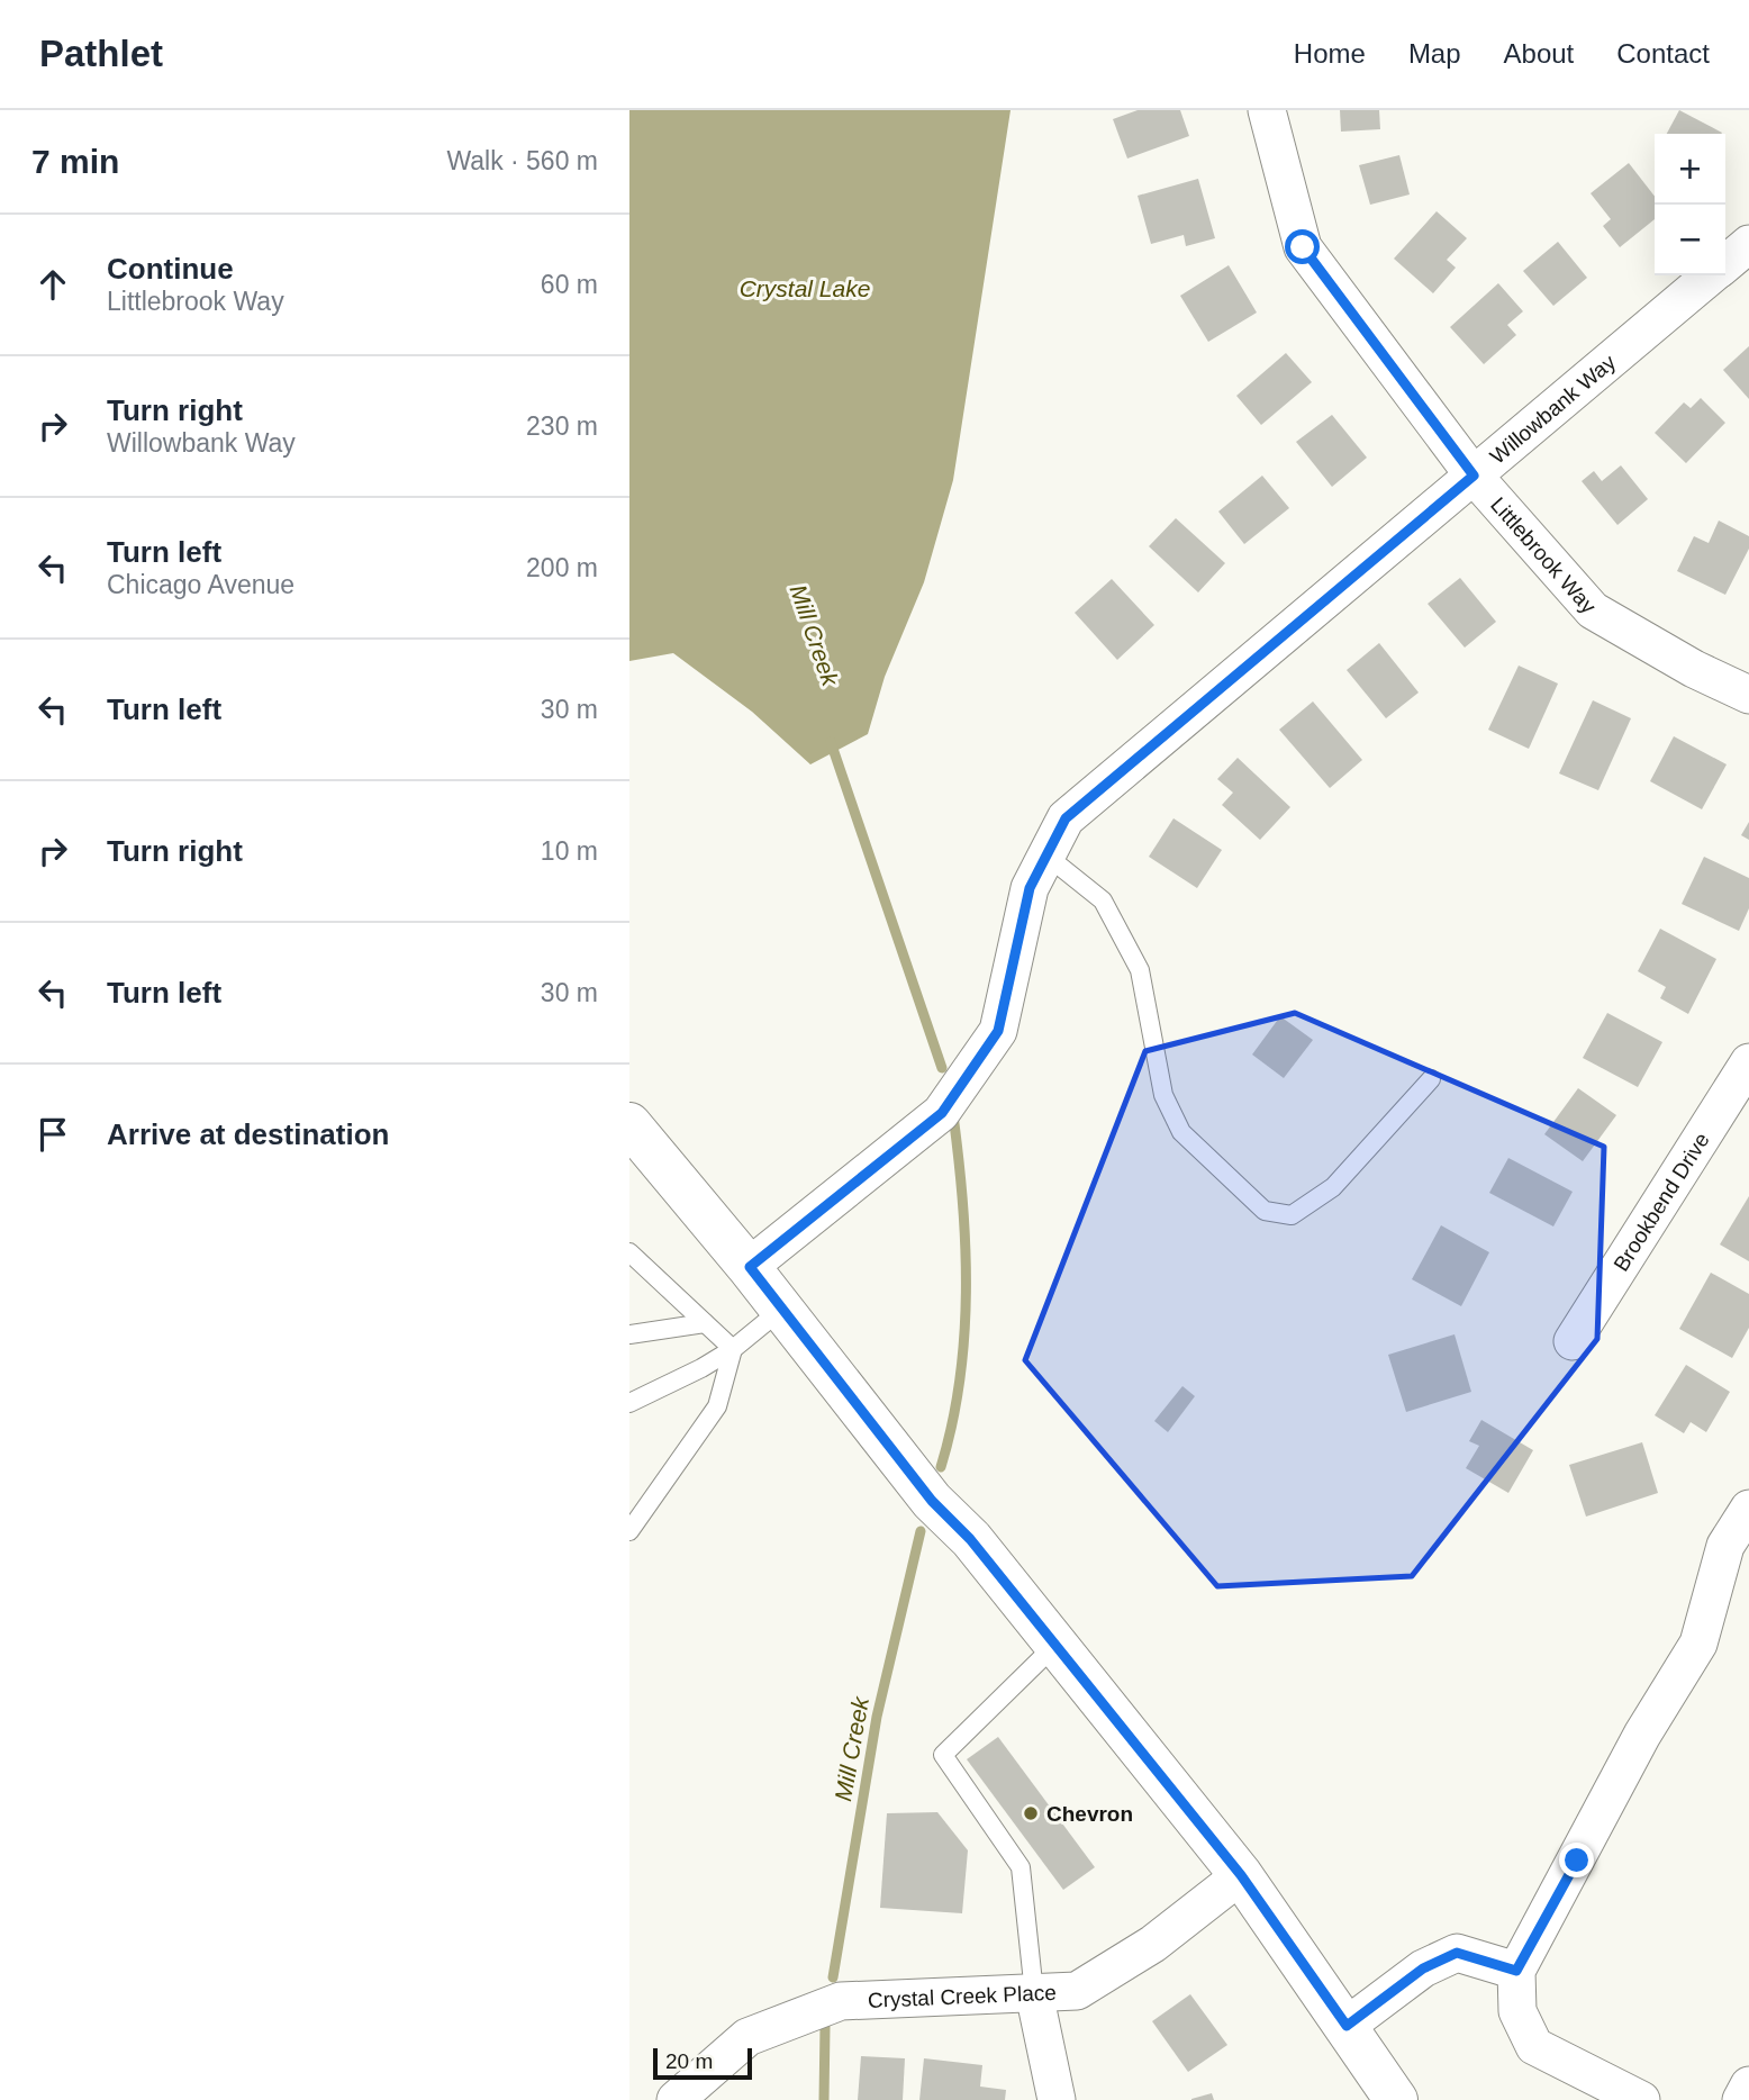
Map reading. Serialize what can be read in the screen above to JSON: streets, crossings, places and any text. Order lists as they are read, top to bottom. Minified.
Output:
{"streets":{"street":["Willowbank Way","Littlebrook Way","Brookbend Drive","Crystal Creek Place"]},"crossings":[["Willowbank Way","Littlebrook Way"]],"water":["Crystal Lake","Mill Creek"],"places":["Chevron"],"scale_bar":"20 m","page":{"header":"Pathlet","nav":["Home","Map","About","Contact"],"heading":["7 min","Walk · 560 m"],"map_buttons":["+","−"],"list":[["Continue","Littlebrook Way","60 m"],["Turn right","Willowbank Way","230 m"],["Turn left","Chicago Avenue","200 m"],["Turn left","30 m"],["Turn right","10 m"],["Turn left","30 m"],"Arrive at destination"],"scale":"20 m"}}
